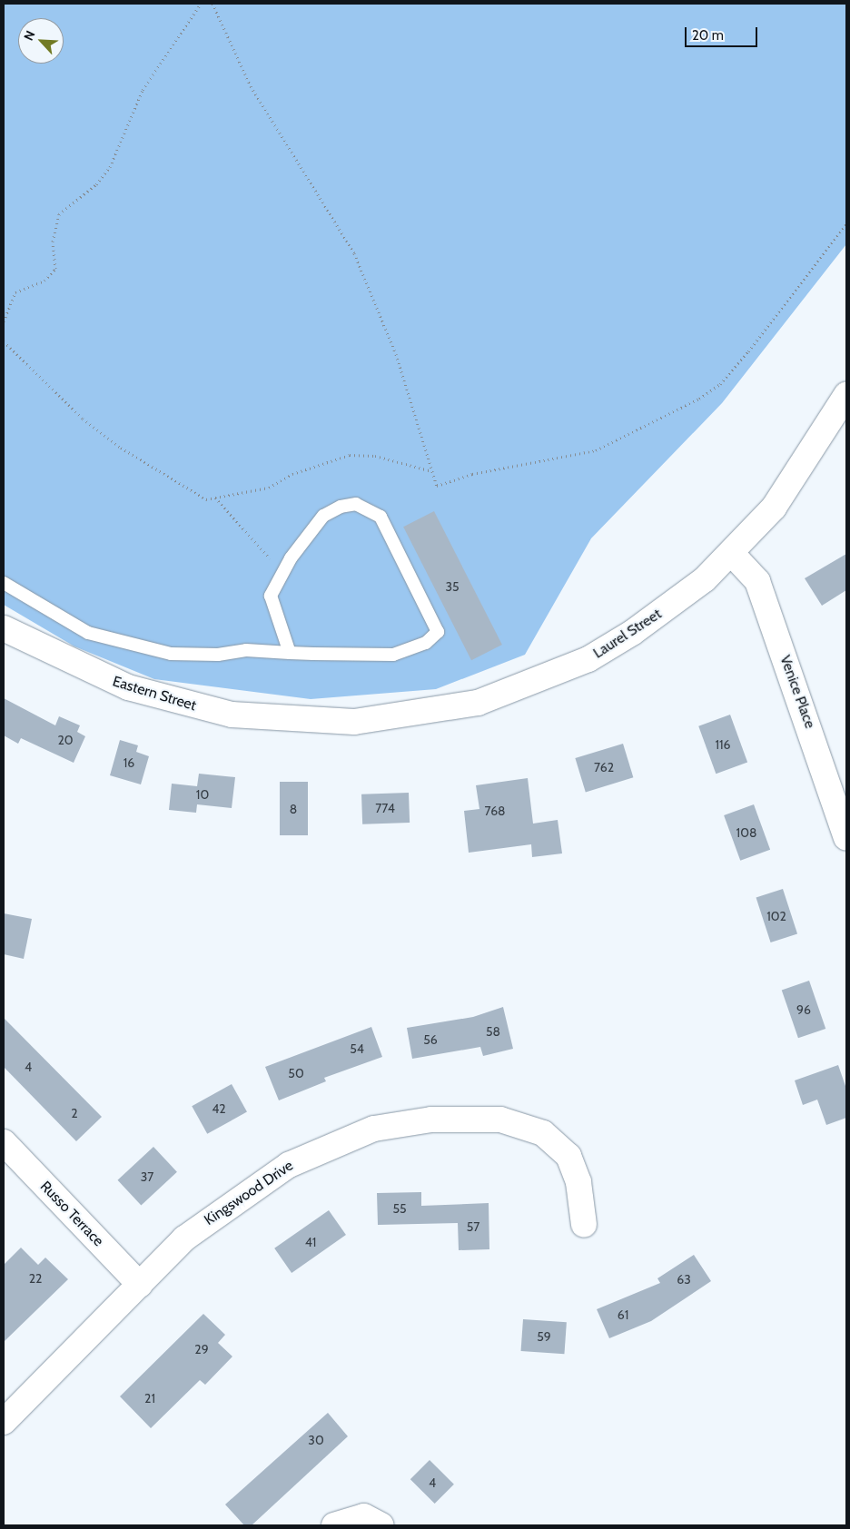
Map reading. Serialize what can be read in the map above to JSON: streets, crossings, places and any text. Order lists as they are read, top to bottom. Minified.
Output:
{"streets":{"street":["Laurel Street","Venice Place","Eastern Street","Kingswood Drive","Russo Terrace"]},"crossings":[["Laurel Street","Venice Place"],["Laurel Street","Eastern Street"],["Kingswood Drive","Russo Terrace"]],"house_numbers":["35","20","116","16","762","10","774","8","768","108","102","96","58","56","54","4","50","42","2","37","55","57","41","22","63","61","59","29","21","30","4"],"scale_bar":"20 m","north":"top left"}
